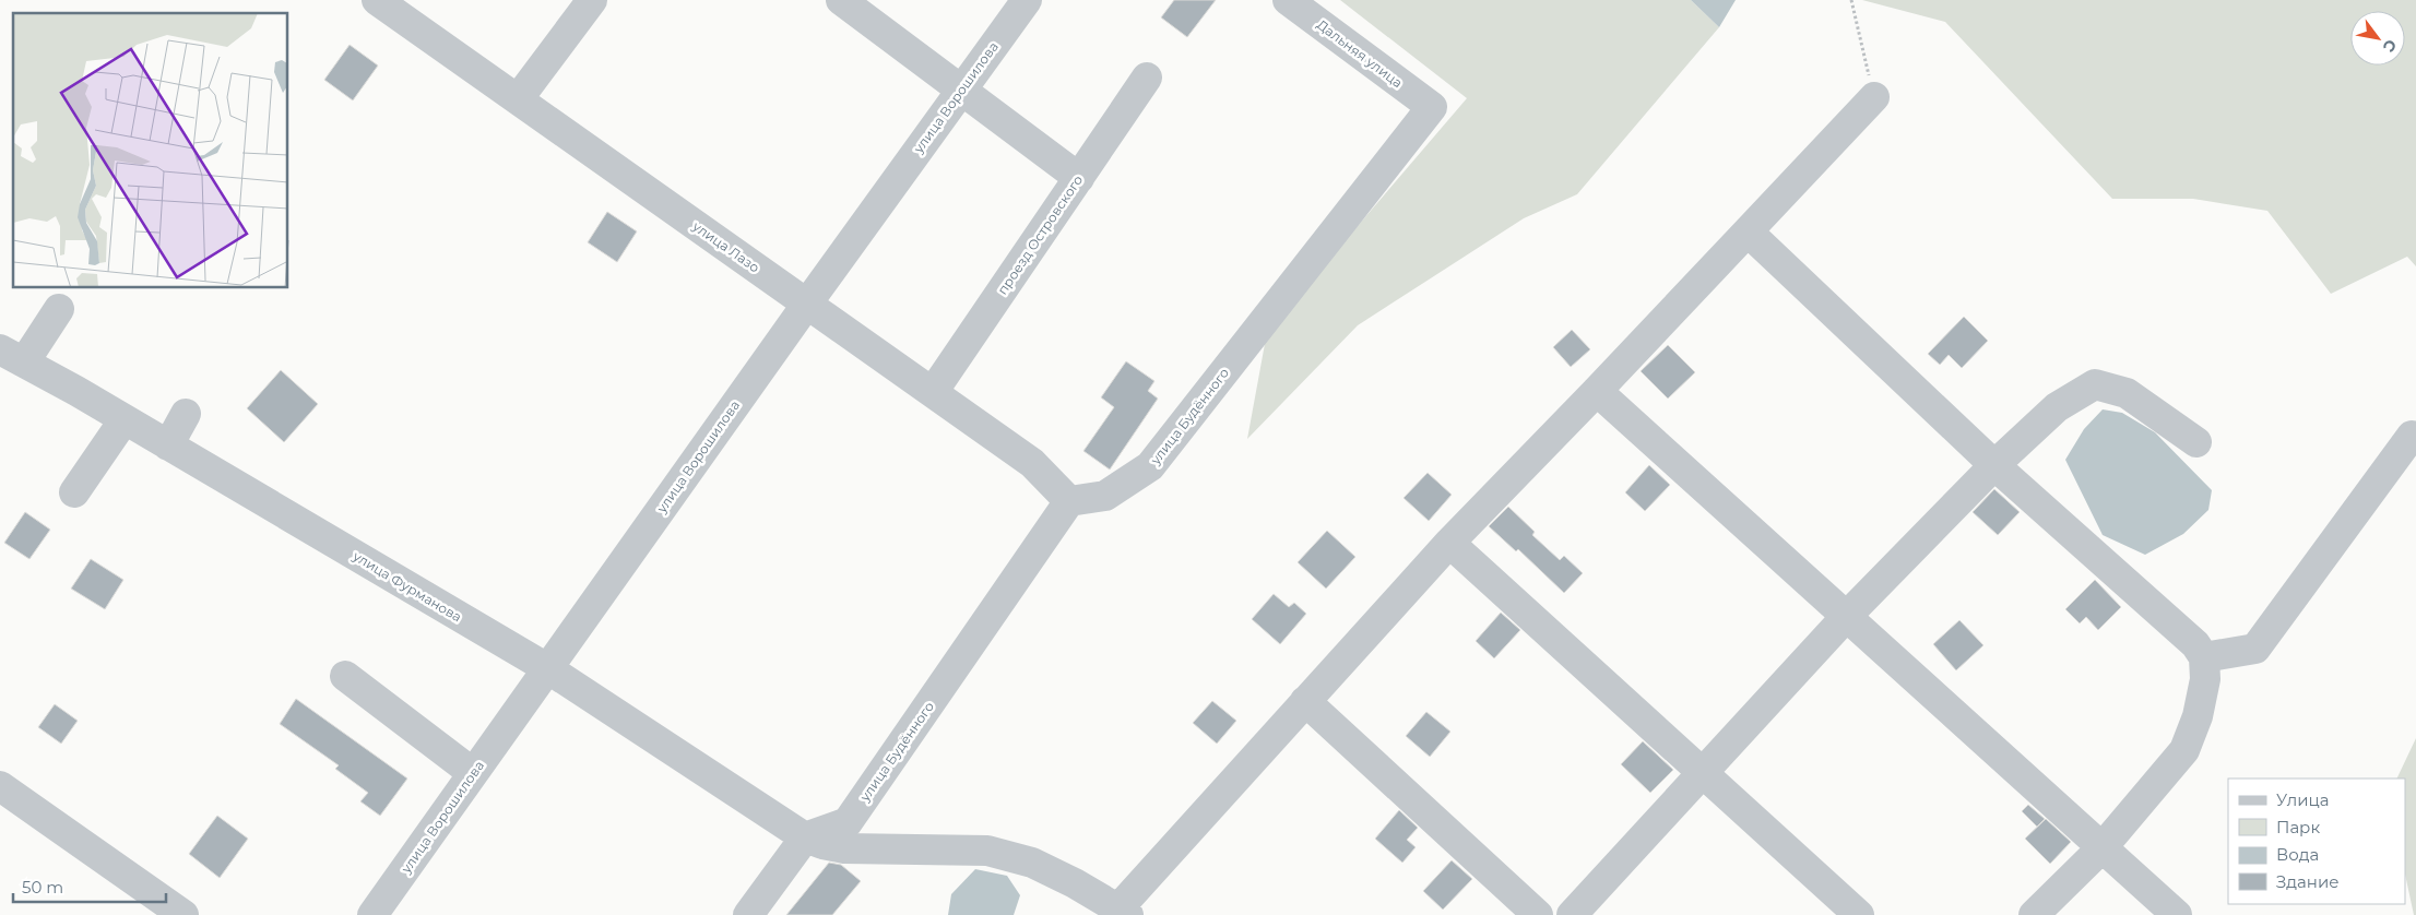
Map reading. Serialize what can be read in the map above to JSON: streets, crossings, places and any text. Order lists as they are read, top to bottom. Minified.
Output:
{"streets":{"street":["Дальняя улица","улица Ворошилова","проезд Островского","улица Лазо","улица Будённого","улица Фурманова"]},"crossings":[["Дальняя улица","улица Будённого"],["улица Ворошилова","улица Лазо"],["улица Ворошилова","улица Фурманова"],["проезд Островского","улица Лазо"],["улица Лазо","улица Будённого"],["улица Будённого","улица Фурманова"]],"legend":["Улица","Парк","Вода","Здание"],"scale_bar":"50 m","north":"bottom right"}
